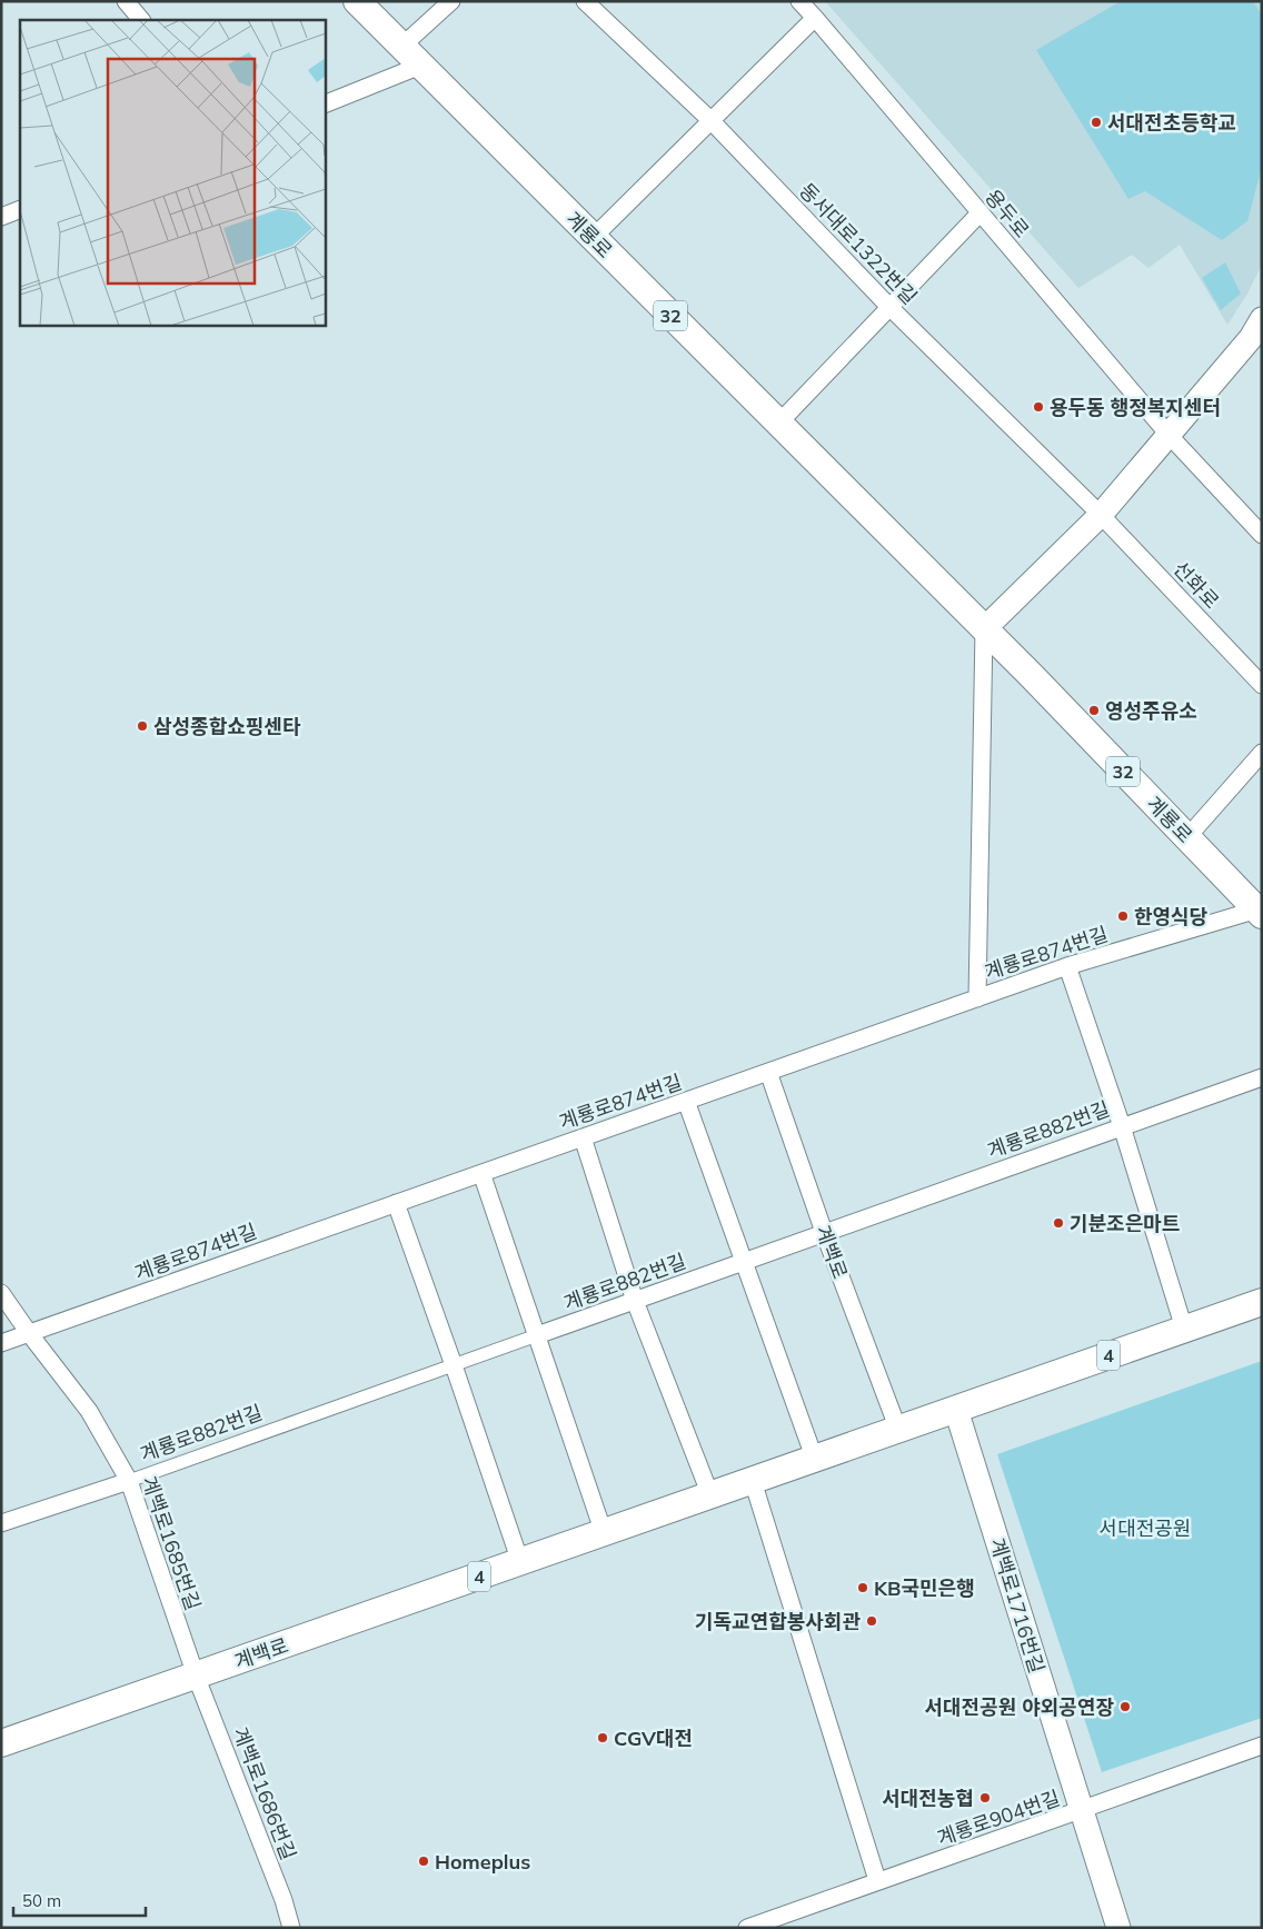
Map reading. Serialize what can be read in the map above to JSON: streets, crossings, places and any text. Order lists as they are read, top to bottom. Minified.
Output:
{"streets":{"main road":["계룡로","32","계백로","4","계백로1716번길"],"street":["용두로","동서대로1322번길","선화로","계룡로874번길","계룡로882번길","계백로1685번길","계백로1686번길","계룡로904번길"]},"crossings":[["계룡로","계룡로874번길"],["동서대로1322번길","선화로"],["계룡로874번길","계백로"],["계룡로874번길","계백로1685번길"],["계룡로882번길","계백로"],["계룡로882번길","계백로1685번길"],["계백로","계백로1685번길"],["계백로","계백로1716번길"],["계백로","계백로1686번길"],["계백로1685번길","계백로1686번길"],["계백로1716번길","계룡로904번길"]],"parks":["서대전공원"],"places":["서대전초등학교","용두동 행정복지센터","영성주유소","삼성종합쇼핑센타","한영식당","기분조은마트","KB국민은행","기독교연합봉사회관","서대전공원 야외공연장","CGV대전","서대전농협","Homeplus"],"scale_bar":"50 m"}
